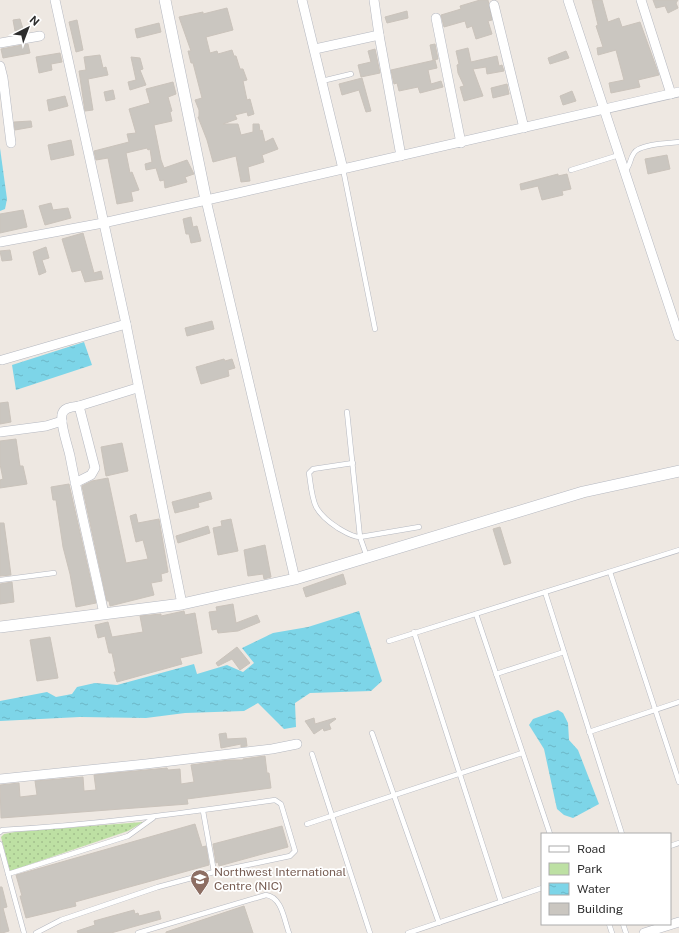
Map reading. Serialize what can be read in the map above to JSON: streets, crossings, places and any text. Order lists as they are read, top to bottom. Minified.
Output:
{"places":{"school or university":["Northwest International Centre (NIC)"]},"legend":["Road","Park","Water","Building"],"north":"top right"}
